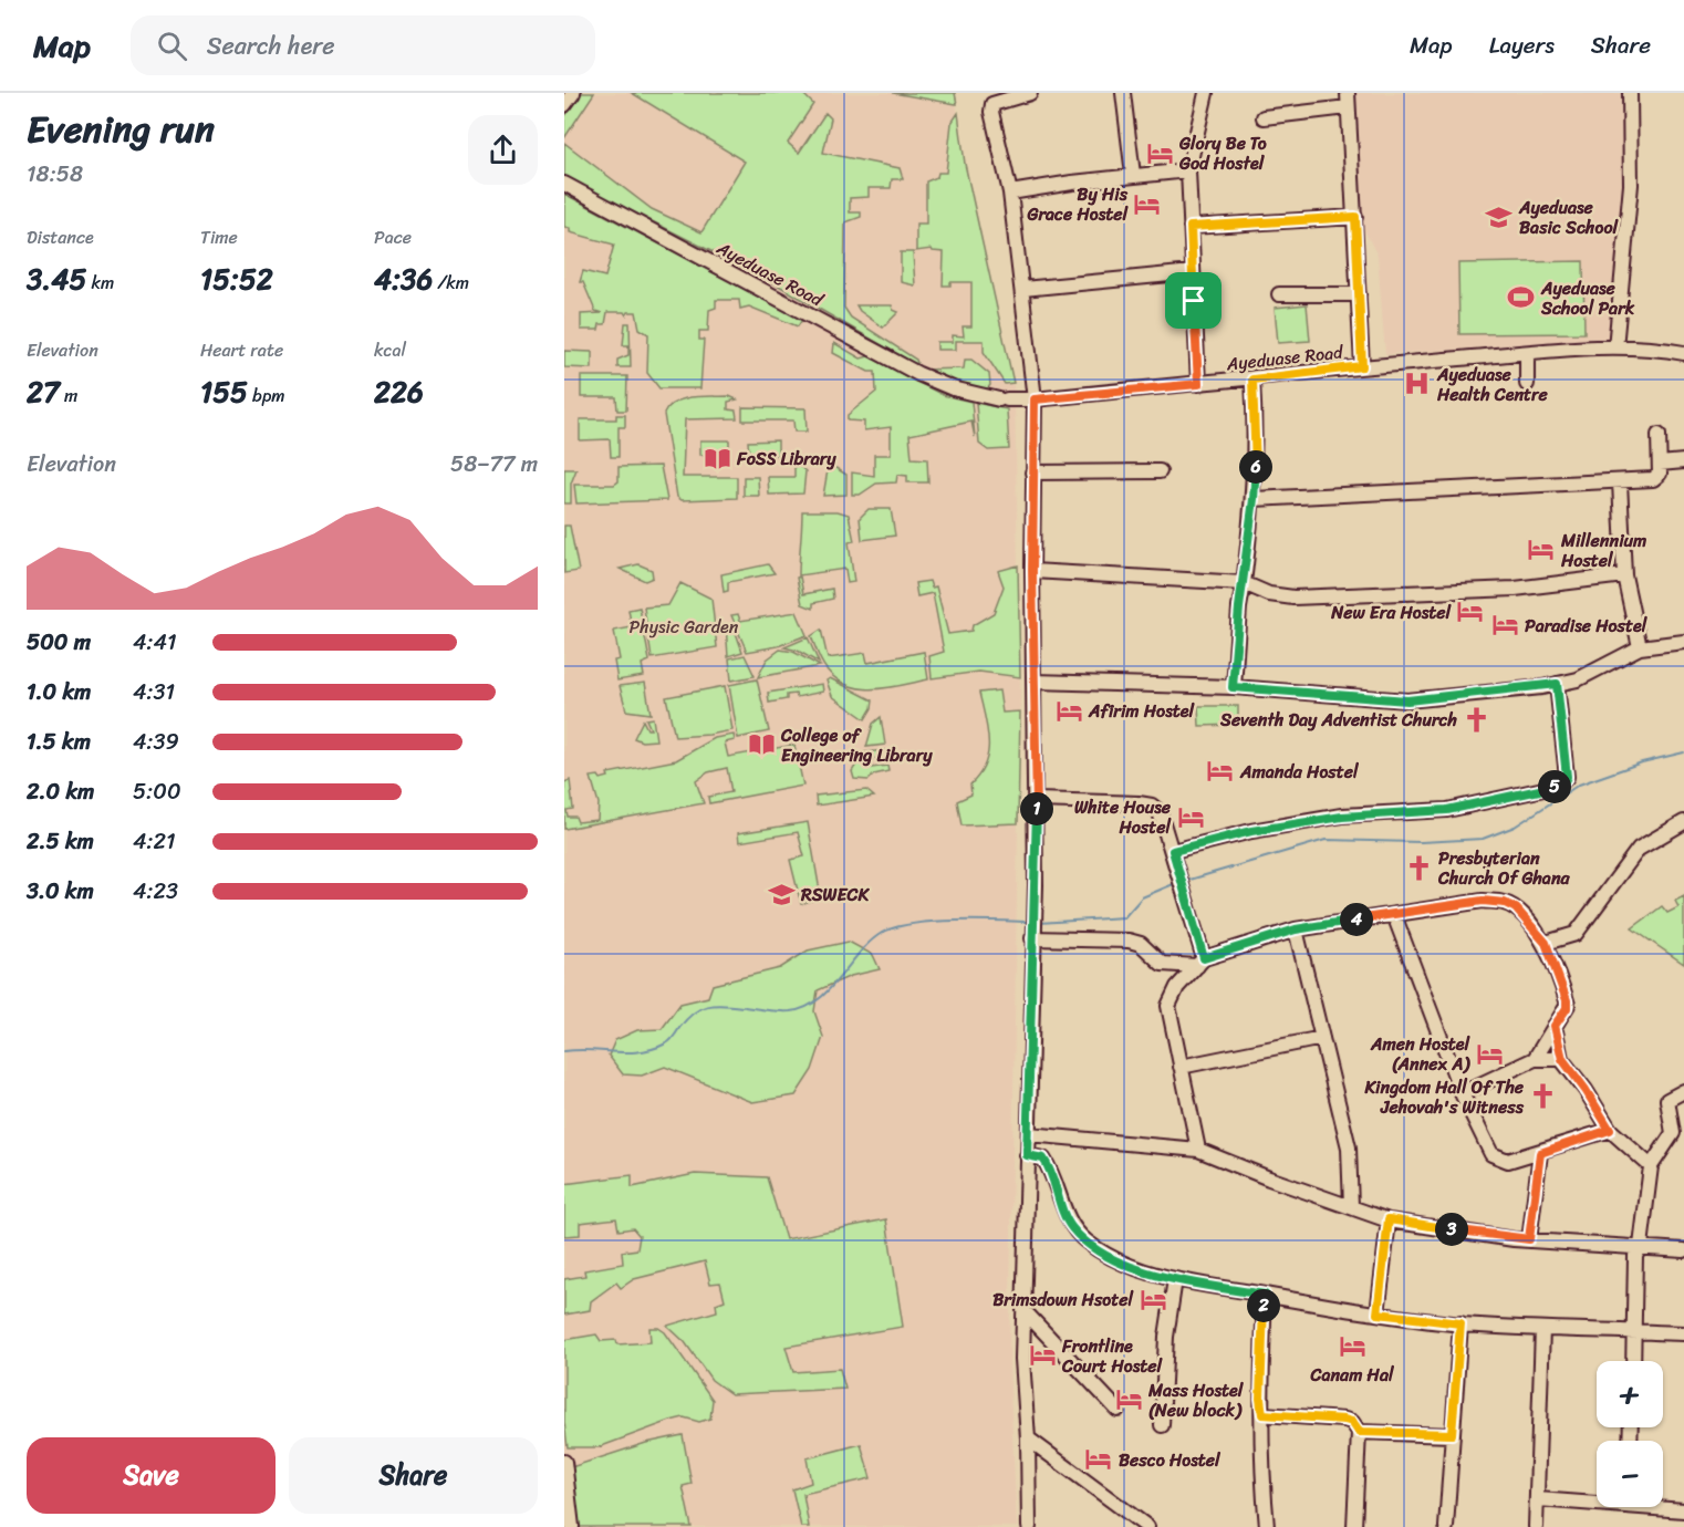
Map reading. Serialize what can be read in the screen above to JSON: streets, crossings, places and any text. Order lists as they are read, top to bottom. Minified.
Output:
{"streets":{"street":["Ayeduase Road"]},"parks":["Physic Garden"],"places":{"hotel":["Glory Be To God Hostel","By His Grace Hostel","Millennium Hostel","New Era Hostel","Paradise Hostel","Afirim Hostel","Amanda Hostel","White House Hostel","Amen Hostel (Annex A)","Brimsdown Hsotel","Canam Hal","Frontline Court Hostel","Mass Hostel (New block)","Besco Hostel"],"school or university":["Ayeduase Basic School","RSWECK"],"sports":["Ayeduase School Park"],"hospital":["Ayeduase Health Centre"],"library":["FoSS Library","College of Engineering Library"],"church":["Seventh Day Adventist Church","Presbyterian Church Of Ghana","Kingdom Hall Of The Jehovah's Witness"]},"page":{"header":"Map","search":"Search here","nav":["Map","Layers","Share"],"heading":["Evening run","18:58"],"stats":[["Distance","3.45 km"],["Time","15:52"],["Pace","4:36 /km"],["Elevation","27 m"],["Heart rate","155 bpm"],["kcal","226"]],"chart":["Elevation","58–77 m"],"pins":["6","5","1","4","3","2"],"list":[{"name":"500 m","note":"4:41"},{"name":"1.0 km","note":"4:31"},{"name":"1.5 km","note":"4:39"},{"name":"2.0 km","note":"5:00"},{"name":"2.5 km","note":"4:21"},{"name":"3.0 km","note":"4:23"}],"map_buttons":["+","−"],"buttons":["Save","Share"]}}
